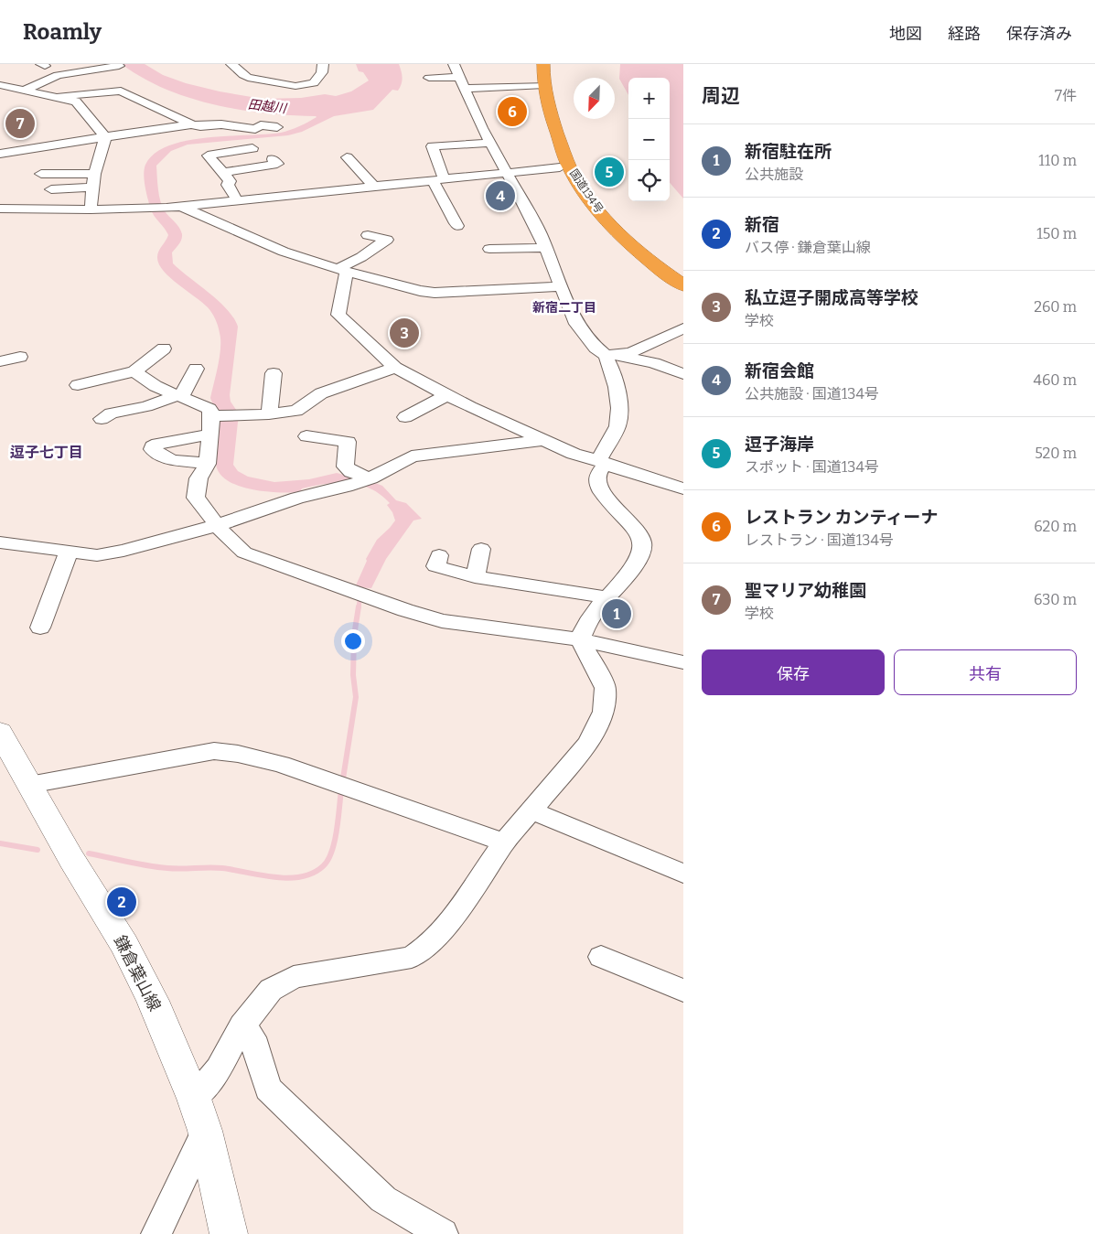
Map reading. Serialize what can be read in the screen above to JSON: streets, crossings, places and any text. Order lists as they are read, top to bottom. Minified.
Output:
{"streets":{"highway":["国道134号"],"main road":["鎌倉葉山線"]},"districts":["新宿二丁目","逗子七丁目"],"water":["田越川"],"north":"bottom left","page":{"header":"Roamly","nav":["地図","経路","保存済み"],"heading":["周辺","7件"],"map_buttons":["+","−"],"pins":["6","7","5","4","3","1","2"],"list":[{"mark":"1","name":"新宿駐在所","note":"公共施設","value":"110 m"},{"mark":"2","name":"新宿","note":"バス停 · 鎌倉葉山線","value":"150 m"},{"mark":"3","name":"私立逗子開成高等学校","note":"学校","value":"260 m"},{"mark":"4","name":"新宿会館","note":"公共施設 · 国道134号","value":"460 m"},{"mark":"5","name":"逗子海岸","note":"スポット · 国道134号","value":"520 m"},{"mark":"6","name":"レストラン カンティーナ","note":"レストラン · 国道134号","value":"620 m"},{"mark":"7","name":"聖マリア幼稚園","note":"学校","value":"630 m"}],"buttons":["保存","共有"]}}
